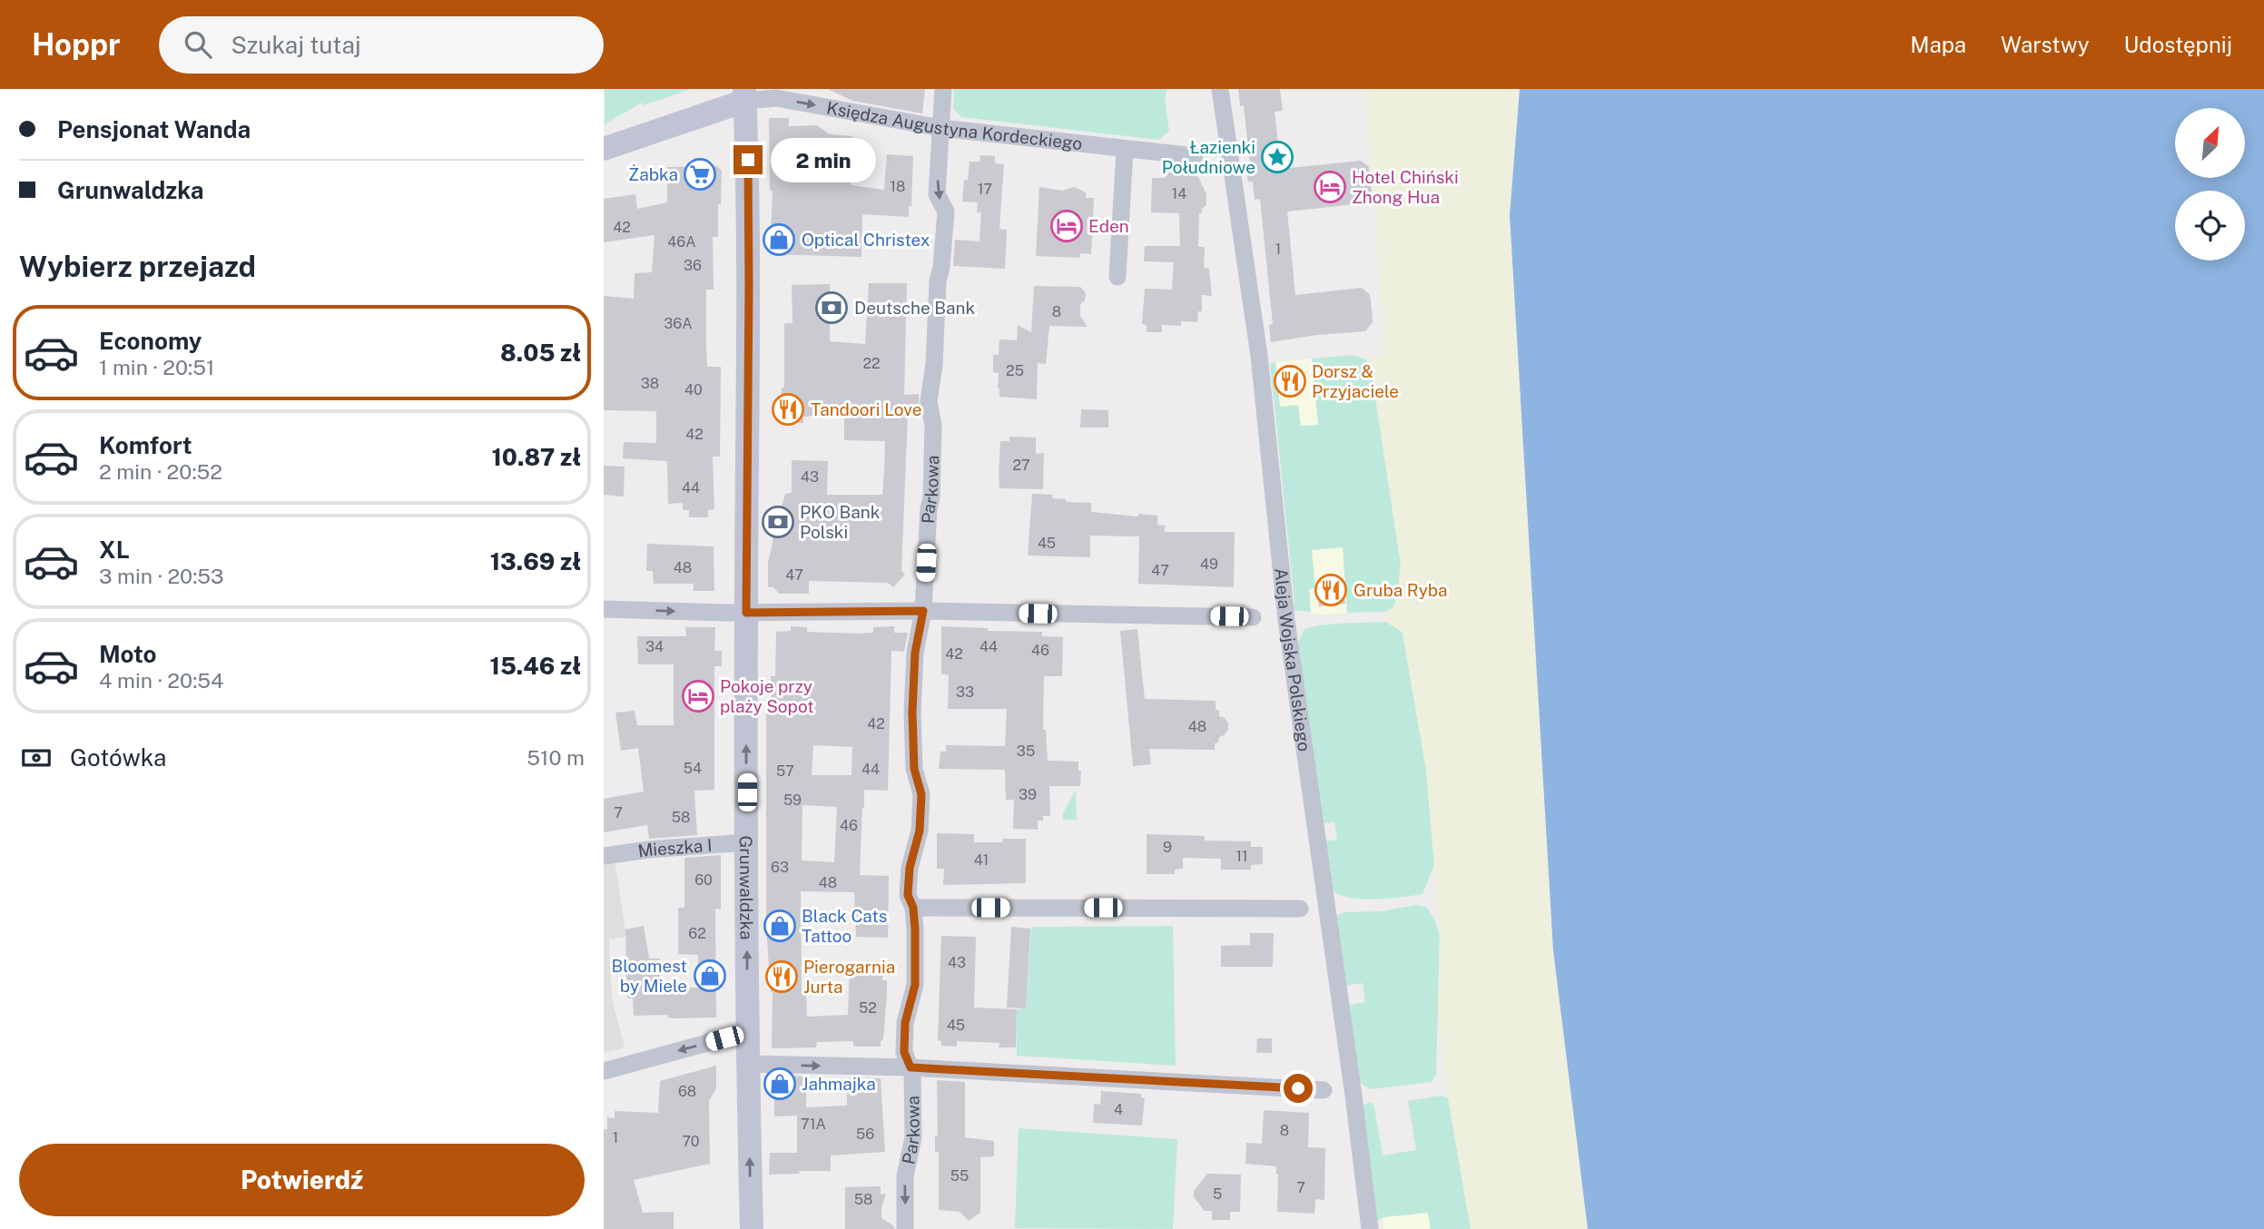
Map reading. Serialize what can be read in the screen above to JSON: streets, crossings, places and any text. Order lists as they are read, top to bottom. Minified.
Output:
{"streets":{"street":["Księdza Augustyna Kordeckiego","Parkowa","Aleja Wojska Polskiego","Mieszka I","Grunwaldzka"]},"crossings":[["Księdza Augustyna Kordeckiego","Parkowa"],["Księdza Augustyna Kordeckiego","Grunwaldzka"],["Mieszka I","Grunwaldzka"]],"one_way":["Księdza Augustyna Kordeckiego","Parkowa","Grunwaldzka"],"places":{"place":["Łazienki Południowe"],"supermarket":["Żabka"],"hotel":["Hotel Chiński Zhong Hua","Eden","Pokoje przy plaży Sopot"],"shop":["Optical Christex","Black Cats Tattoo","Bloomest by Miele","Jahmajka"],"bank":["Deutsche Bank","PKO Bank Polski"],"restaurant":["Dorsz & Przyjaciele","Tandoori Love","Gruba Ryba","Pierogarnia Jurta"]},"house_numbers":["18","17","14","42","46A","1","36","8","36A","22","25","38","40","42","27","43","44","45","49","48","47","47","34","44","46","42","33","42","48","35","54","44","57","39","59","7","58","46","9","11","41","63","60","48","62","43","52","45","68","4","71A","8","56","1","70","55","7","5","58"],"north":"top right","page":{"header":"Hoppr","search":"Szukaj tutaj","nav":["Mapa","Warstwy","Udostępnij"],"banner":["Pensjonat Wanda","Grunwaldzka"],"bubble":"2 min","heading":"Wybierz przejazd","list":[{"name":"Economy","note":"1 min · 20:51","value":"8.05 zł"},{"name":"Komfort","note":"2 min · 20:52","value":"10.87 zł"},{"name":"XL","note":"3 min · 20:53","value":"13.69 zł"},{"name":"Moto","note":"4 min · 20:54","value":"15.46 zł"}],"pay":["Gotówka","510 m"],"buttons":"Potwierdź"}}
